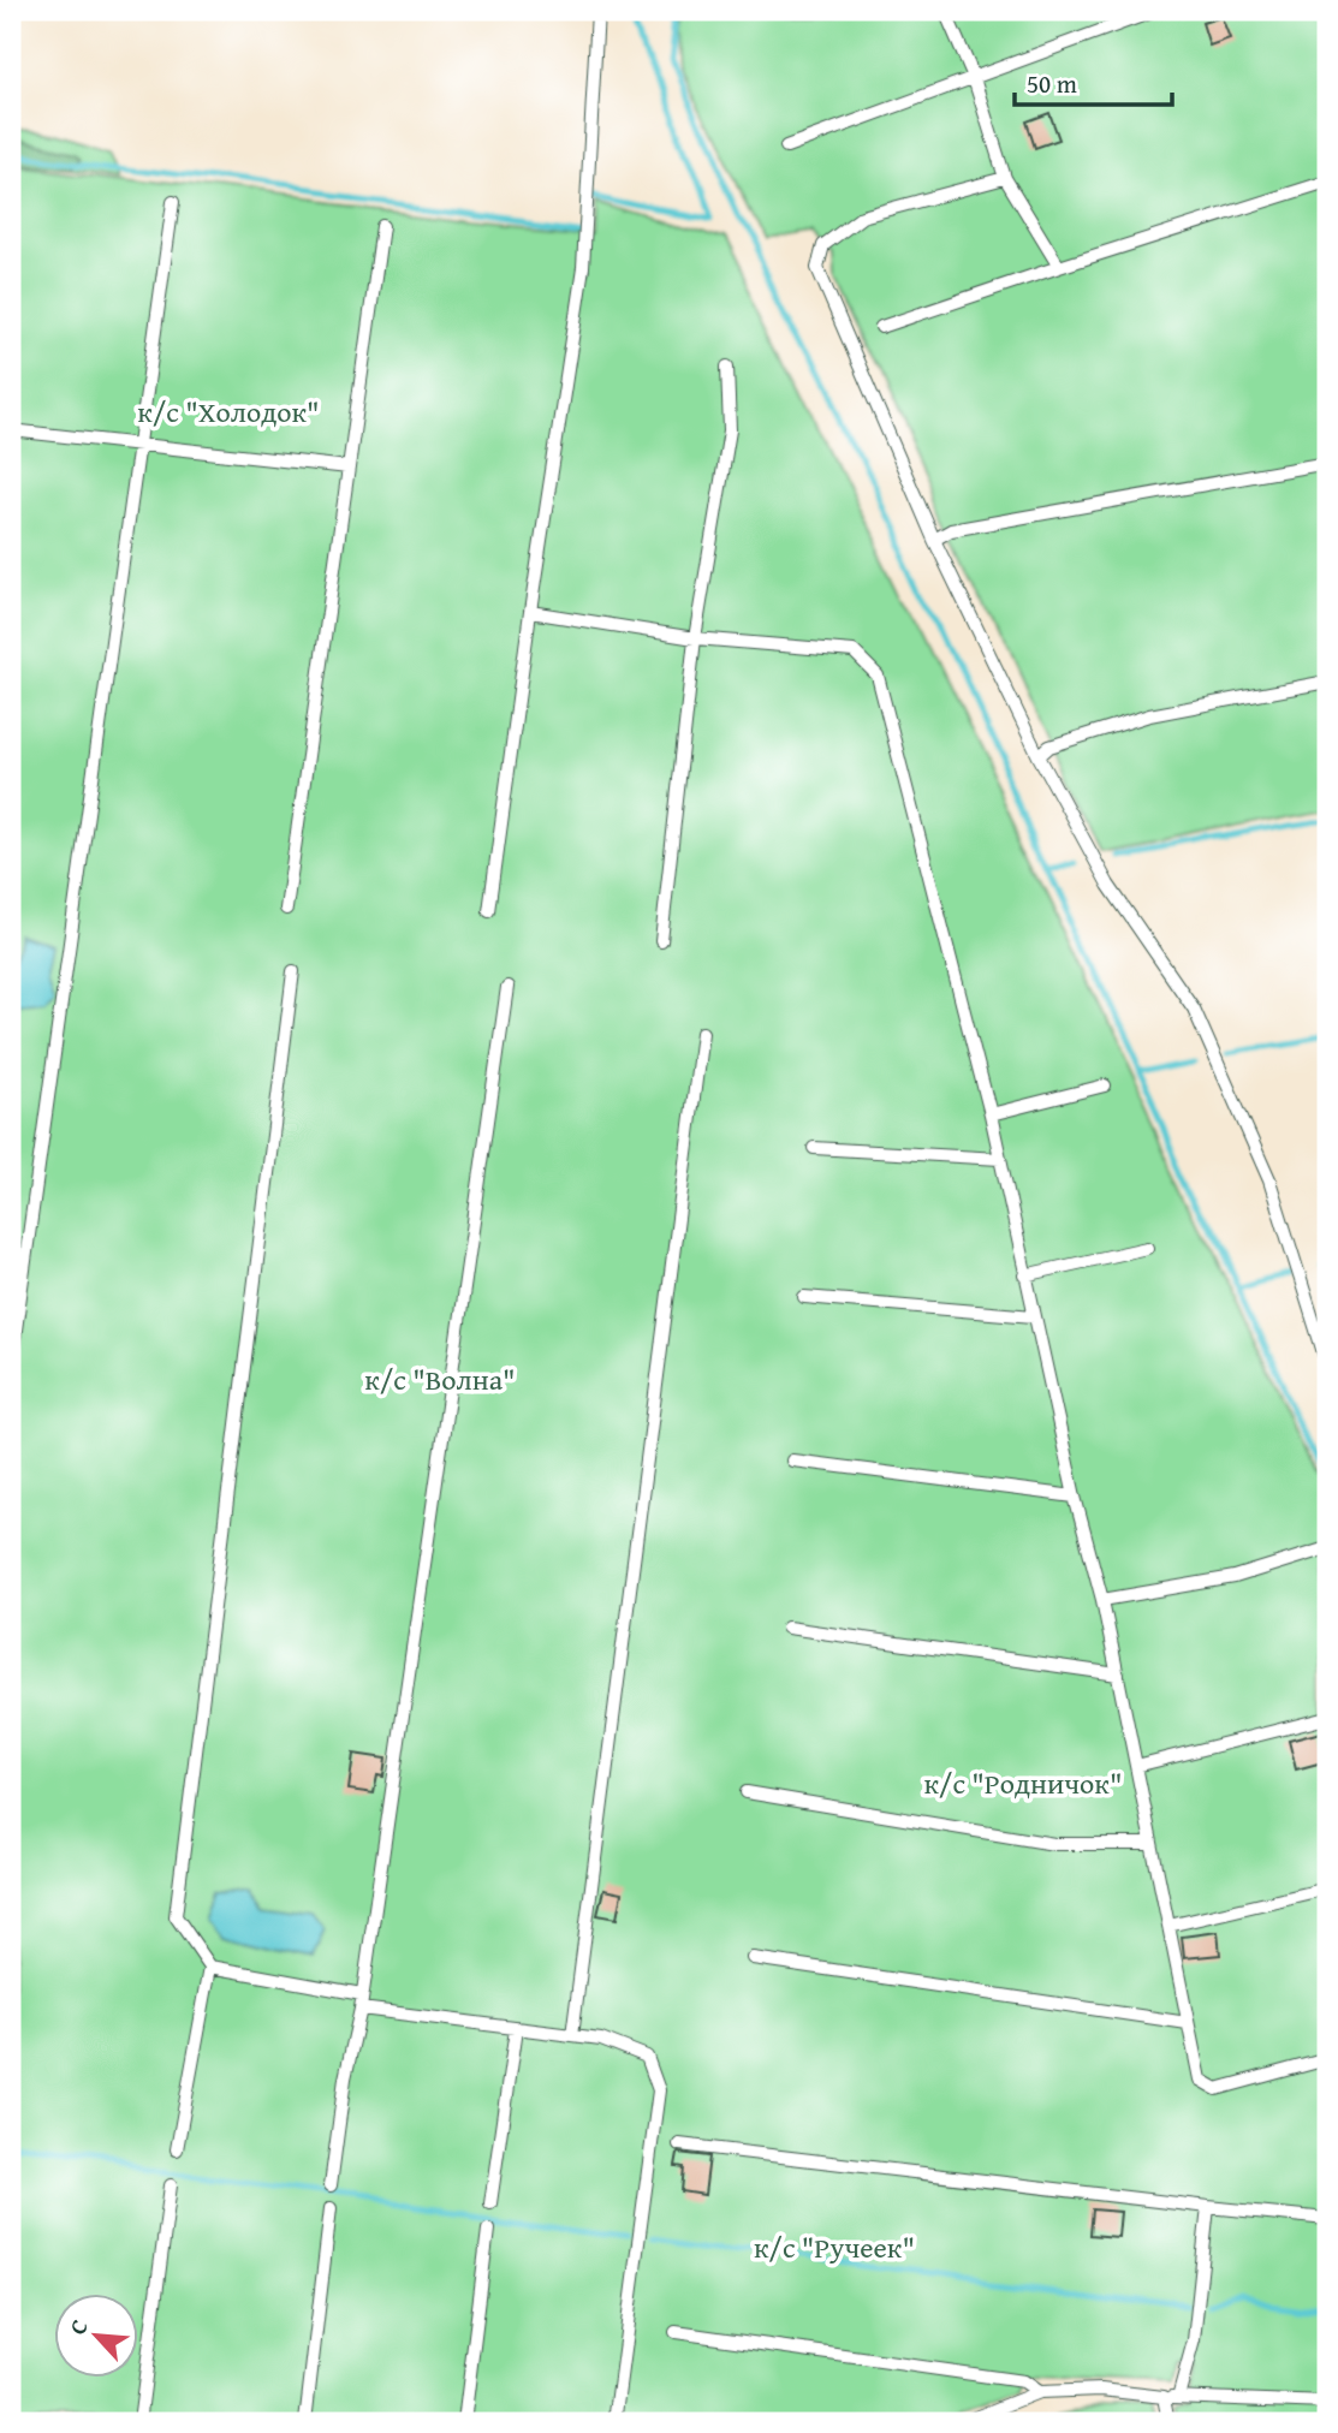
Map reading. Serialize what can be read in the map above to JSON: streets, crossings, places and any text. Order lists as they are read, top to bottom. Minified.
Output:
{"parks":["к/с \"Холодок\"","к/с \"Волна\"","к/с \"Родничок\"","к/с \"Ручеек\""],"scale_bar":"50 m","north":"top left"}
